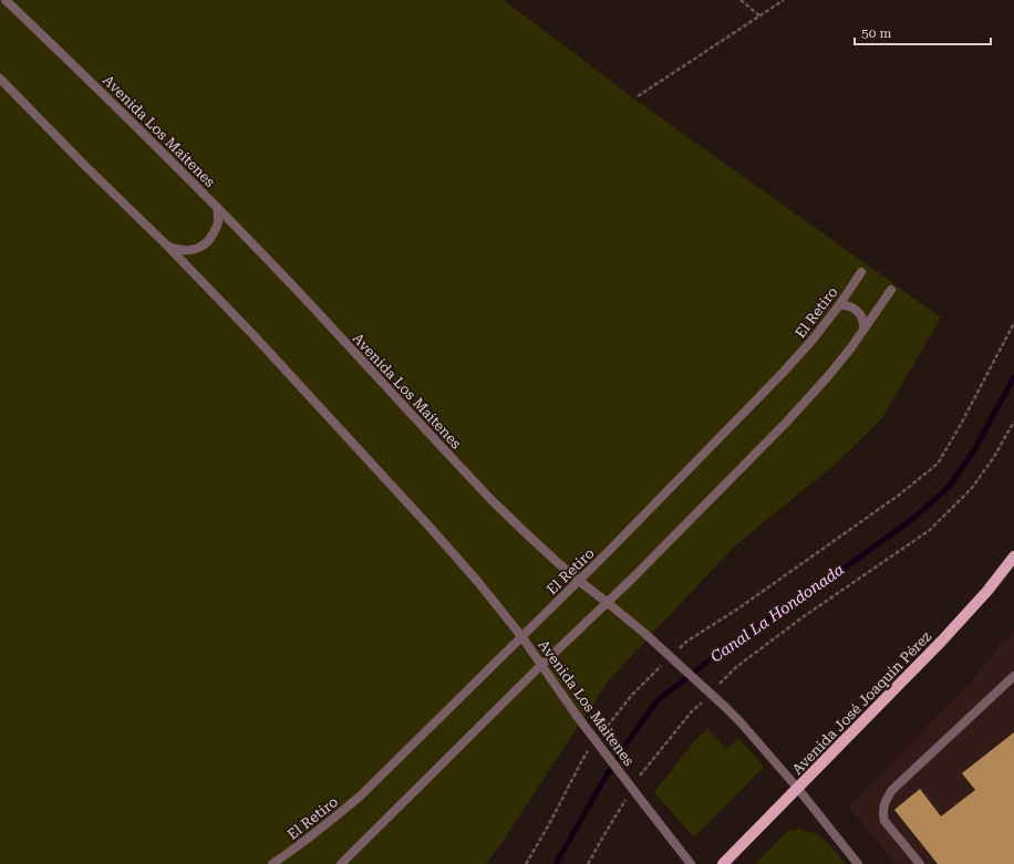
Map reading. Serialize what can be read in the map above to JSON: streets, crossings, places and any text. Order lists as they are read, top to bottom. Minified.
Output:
{"streets":{"main road":["Avenida José Joaquín Pérez"],"street":["Avenida Los Maitenes","El Retiro"]},"crossings":[["Avenida Los Maitenes","El Retiro"],["Avenida Los Maitenes","Avenida José Joaquín Pérez"]],"water":["Canal La Hondonada"],"scale_bar":"50 m"}
